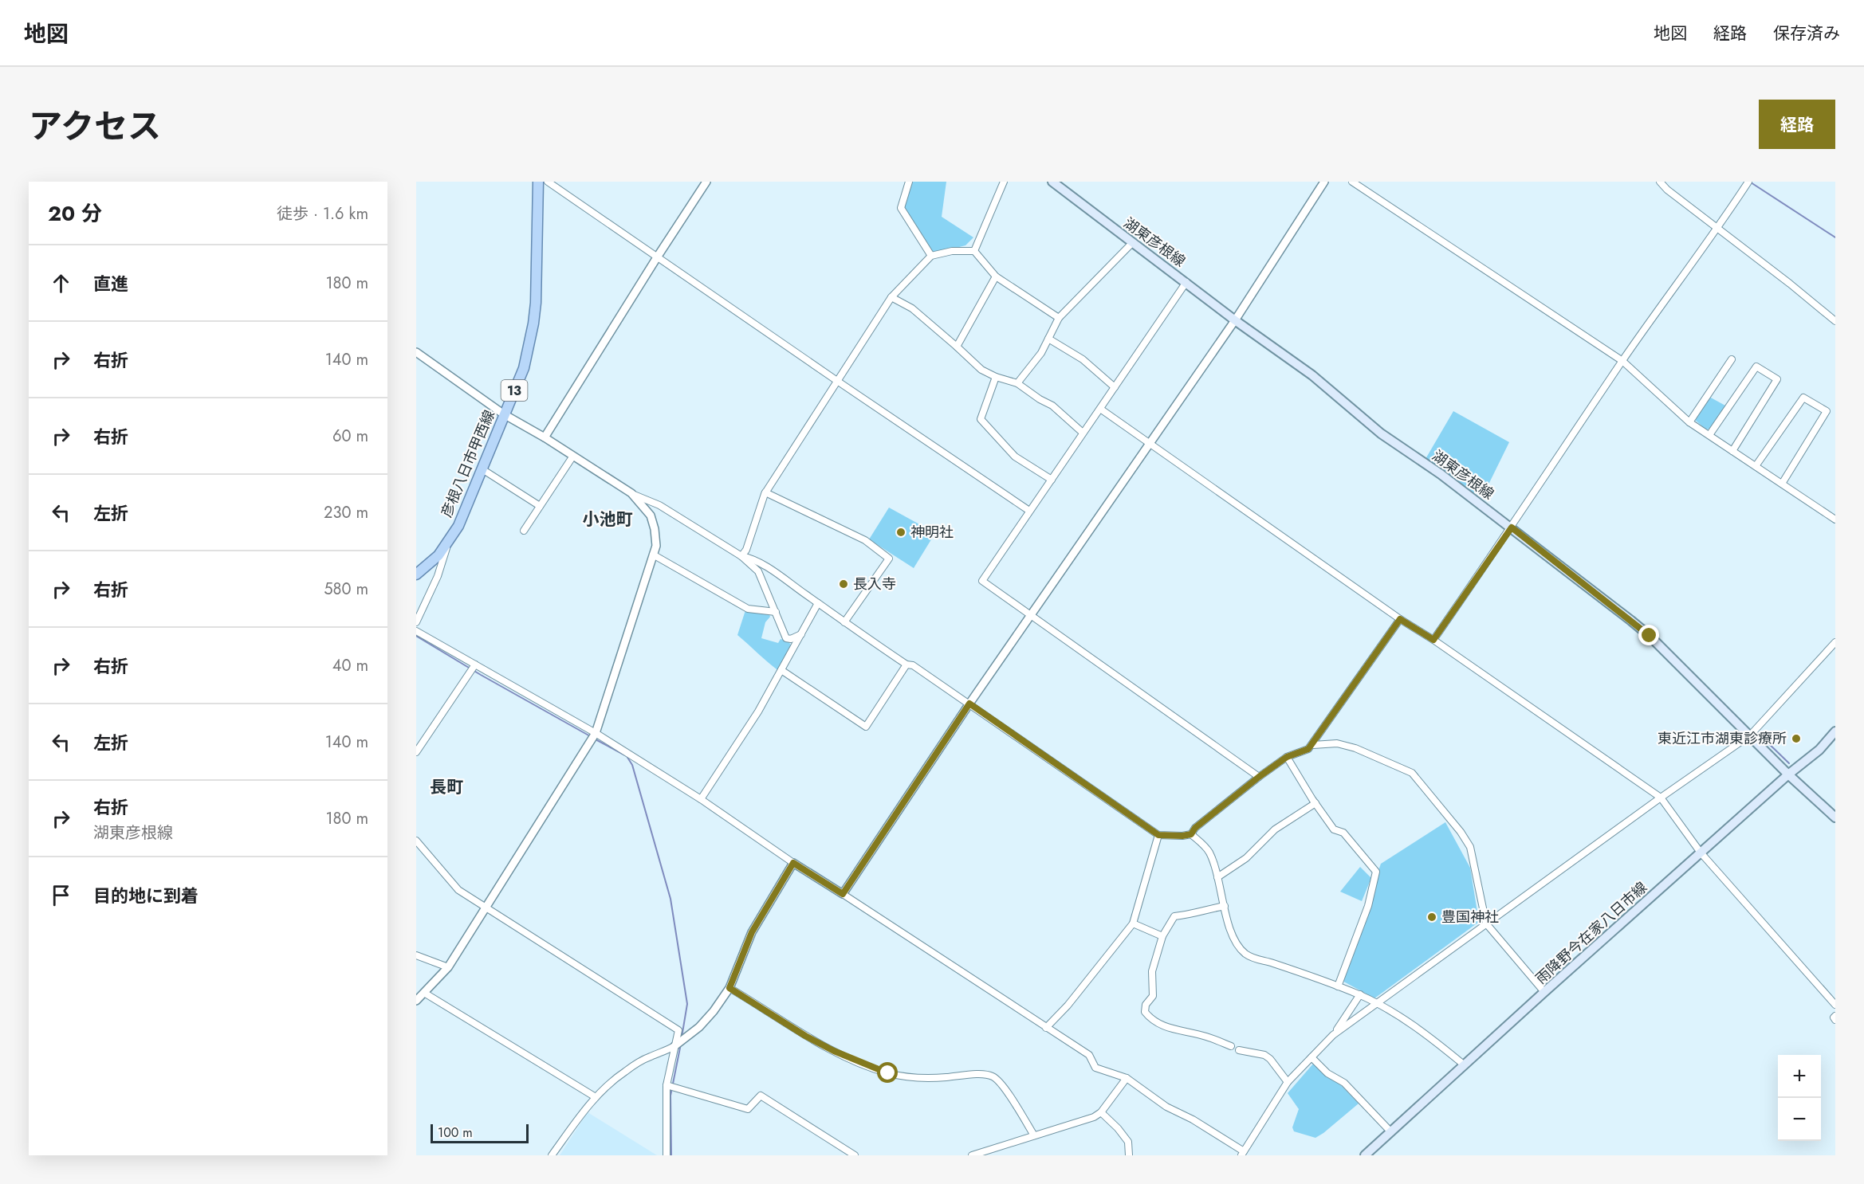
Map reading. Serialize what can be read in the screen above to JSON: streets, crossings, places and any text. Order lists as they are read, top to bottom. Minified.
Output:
{"streets":{"main road":["湖東彦根線","13","彦根八日市甲西線","雨降野今在家八日市線"]},"crossings":[["湖東彦根線","雨降野今在家八日市線"]],"districts":["小池町","長町"],"places":["神明社","長入寺","東近江市湖東診療所","豊国神社"],"scale_bar":"100 m","page":{"header":"地図","nav":["地図","経路","保存済み"],"title":"アクセス","buttons":"経路","heading":["20 分","徒歩 · 1.6 km"],"list":[["直進","180 m"],["右折","140 m"],["右折","60 m"],["左折","230 m"],["右折","580 m"],["右折","40 m"],["左折","140 m"],["右折","湖東彦根線","180 m"],"目的地に到着"],"map_buttons":["+","−"],"scale":"100 m"}}
